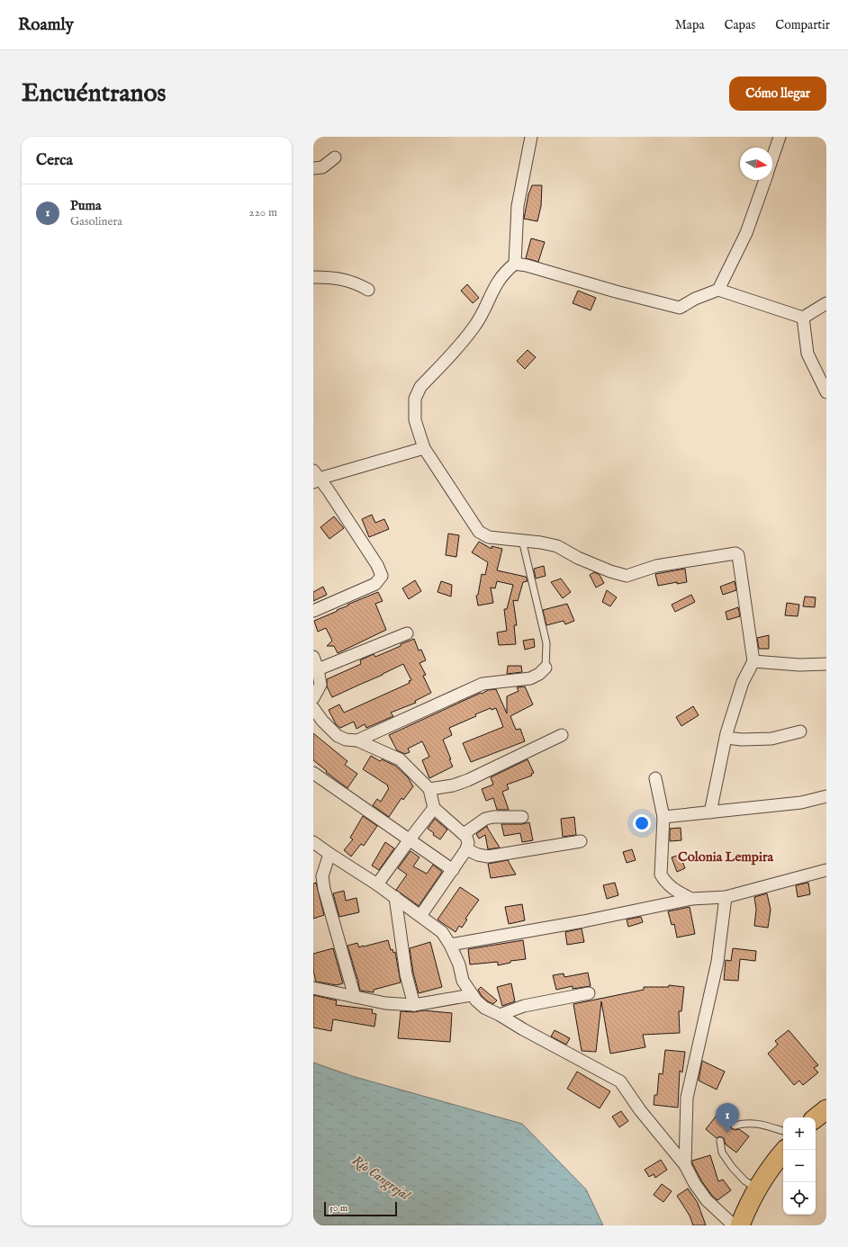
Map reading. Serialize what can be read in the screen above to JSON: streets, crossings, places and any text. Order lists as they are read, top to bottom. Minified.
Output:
{"districts":["Colonia Lempira"],"water":["Río Cangrejal"],"scale_bar":"50 m","north":"right","page":{"header":"Roamly","nav":["Mapa","Capas","Compartir"],"buttons":"Cómo llegar","title":"Encuéntranos","heading":"Cerca","list":[{"mark":"1","name":"Puma","note":"Gasolinera","value":"220 m"}],"pins":"1","map_buttons":["+","−"],"scale":"50 m"}}
